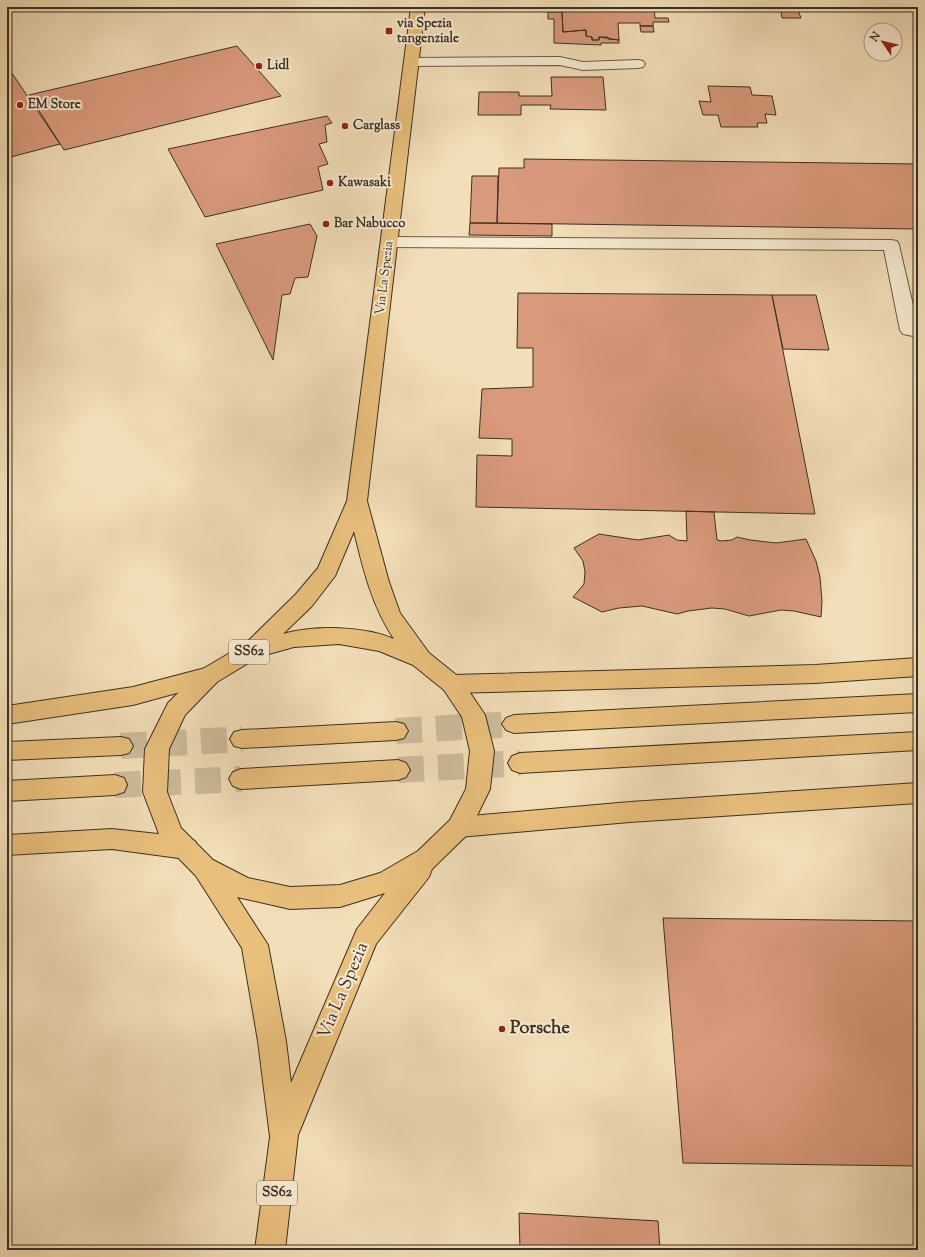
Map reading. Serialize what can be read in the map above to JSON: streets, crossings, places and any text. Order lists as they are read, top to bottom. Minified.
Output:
{"streets":{"main road":["Via La Spezia","SS62"]},"places":{"transit":["via Spezia tangenziale"],"other":["Lidl","EM Store","Carglass","Kawasaki","Bar Nabucco","Porsche"]},"north":"top left"}
